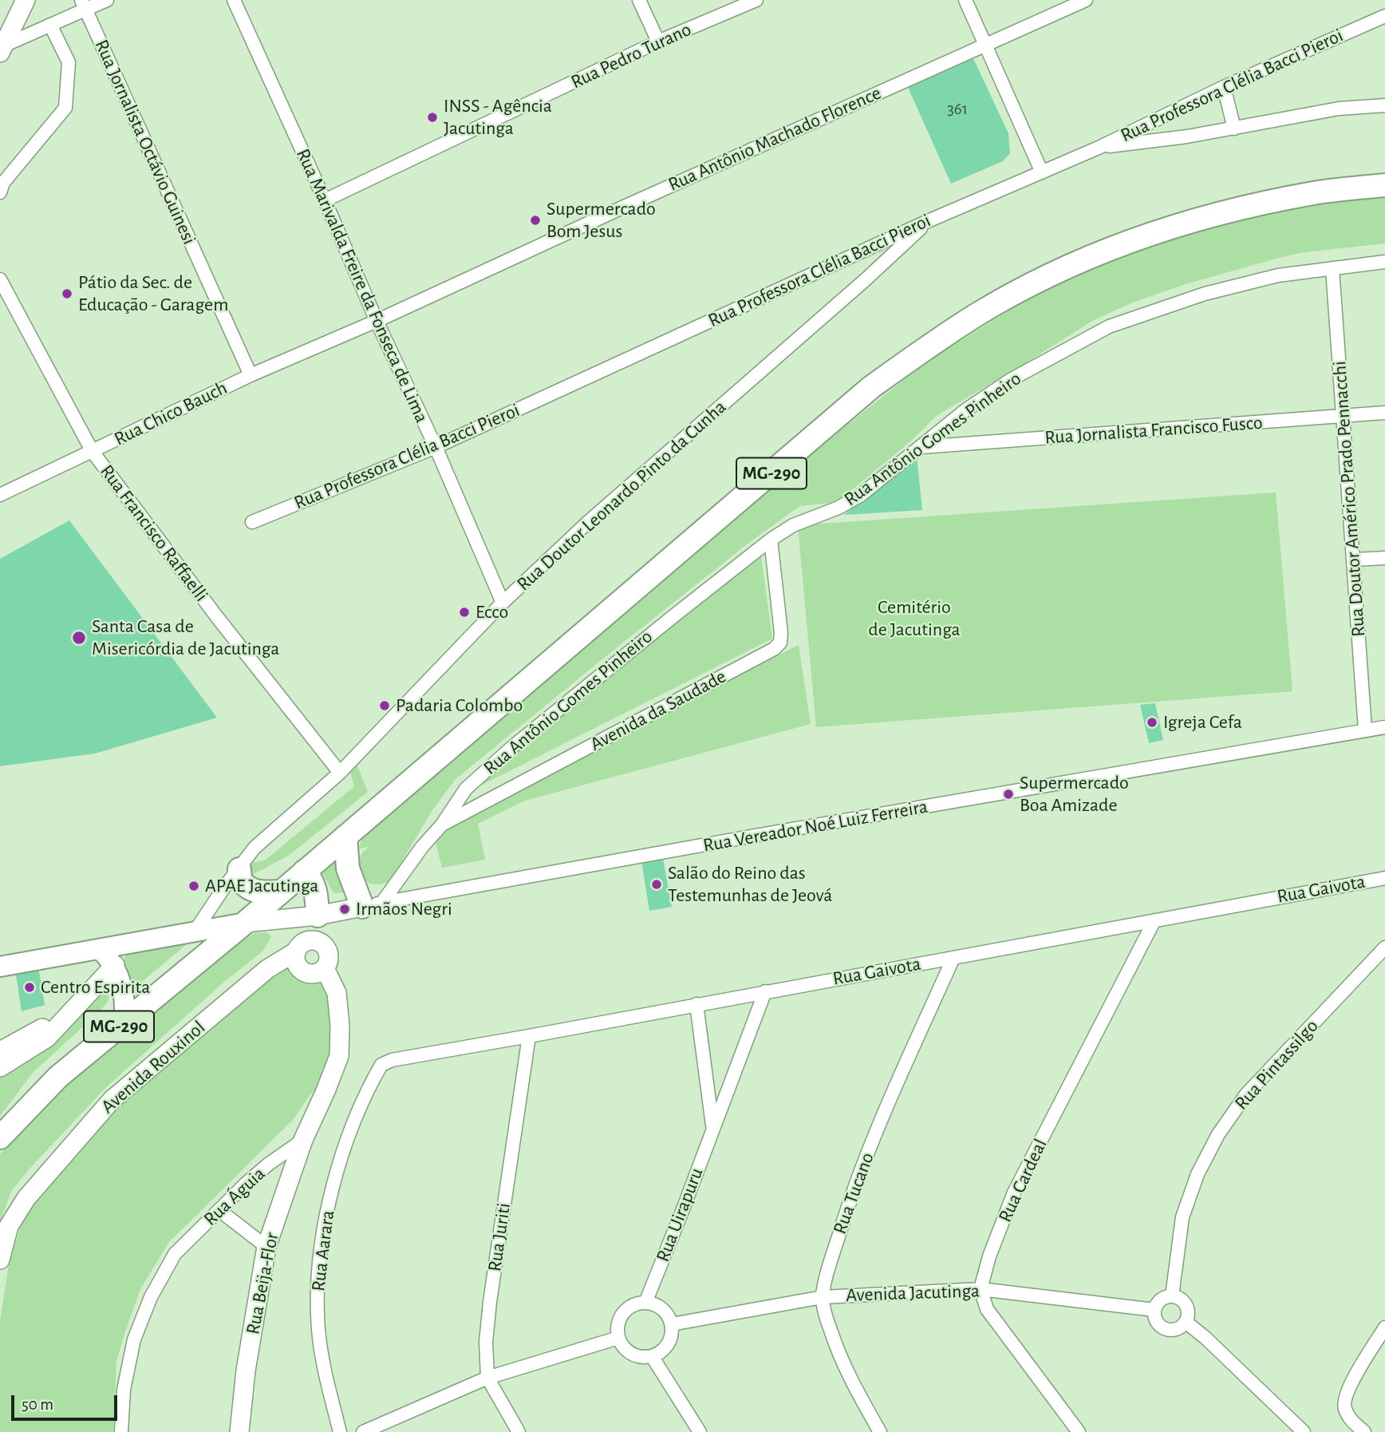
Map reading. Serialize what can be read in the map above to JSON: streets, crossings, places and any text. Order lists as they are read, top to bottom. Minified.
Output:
{"streets":{"highway":["MG-290"],"street":["Rua Pedro Turano","Rua Professora Clélia Bacci Pieroi","Rua Antônio Machado Florence","Rua Jornalista Octávio Guinesi","Rua Marivalda Freire da Fonseca de Lima","Rua Chico Bauch","Rua Jornalista Francisco Fusco","Rua Antônio Gomes Pinheiro","Rua Doutor Leonardo Pinto da Cunha","Rua Doutor Américo Prado Pennacchi","Rua Francisco Raffaelli","Avenida da Saudade","Rua Vereador Noé Luiz Ferreira","Rua Gaivota","Rua Pintassilgo","Avenida Rouxinol","Rua Cardeal","Rua Tucano","Rua Águia","Rua Uirapuru","Rua Juriti","Rua Aarara","Rua Beija-Flor","Avenida Jacutinga"]},"crossings":[["Rua Pedro Turano","Rua Marivalda Freire da Fonseca de Lima"],["Rua Professora Clélia Bacci Pieroi","Rua Marivalda Freire da Fonseca de Lima"],["Rua Professora Clélia Bacci Pieroi","Rua Doutor Leonardo Pinto da Cunha"],["Rua Antônio Machado Florence","Rua Jornalista Octávio Guinesi"],["Rua Antônio Machado Florence","Rua Marivalda Freire da Fonseca de Lima"],["Rua Antônio Machado Florence","Rua Chico Bauch"],["Rua Jornalista Octávio Guinesi","Rua Chico Bauch"],["Rua Marivalda Freire da Fonseca de Lima","Rua Doutor Leonardo Pinto da Cunha"],["Rua Chico Bauch","Rua Francisco Raffaelli"],["Rua Jornalista Francisco Fusco","Rua Antônio Gomes Pinheiro"],["Rua Jornalista Francisco Fusco","Rua Doutor Américo Prado Pennacchi"],["Rua Antônio Gomes Pinheiro","Rua Doutor Américo Prado Pennacchi"],["Rua Antônio Gomes Pinheiro","Avenida da Saudade"],["Rua Antônio Gomes Pinheiro","Rua Vereador Noé Luiz Ferreira"],["MG-290","Rua Vereador Noé Luiz Ferreira"],["Rua Doutor Leonardo Pinto da Cunha","Rua Francisco Raffaelli"],["Rua Doutor Américo Prado Pennacchi","Rua Vereador Noé Luiz Ferreira"],["Rua Gaivota","Rua Cardeal"],["Rua Gaivota","Rua Tucano"],["Rua Gaivota","Rua Uirapuru"],["Rua Gaivota","Rua Juriti"],["Rua Gaivota","Rua Aarara"],["Rua Pintassilgo","Avenida Jacutinga"],["Rua Cardeal","Avenida Jacutinga"],["Rua Tucano","Avenida Jacutinga"],["Rua Águia","Rua Beija-Flor"],["Rua Uirapuru","Avenida Jacutinga"]],"parks":["Cemitério de Jacutinga"],"places":["INSS - Agência Jacutinga","Supermercado Bom Jesus","Pátio da Sec. de Educação - Garagem","Ecco","Santa Casa de Misericórdia de Jacutinga","Padaria Colombo","Igreja Cefa","Supermercado Boa Amizade","Salão do Reino das Testemunhas de Jeová","APAE Jacutinga","Irmãos Negri","Centro Espirita"],"house_numbers":["361"],"scale_bar":"50 m"}
